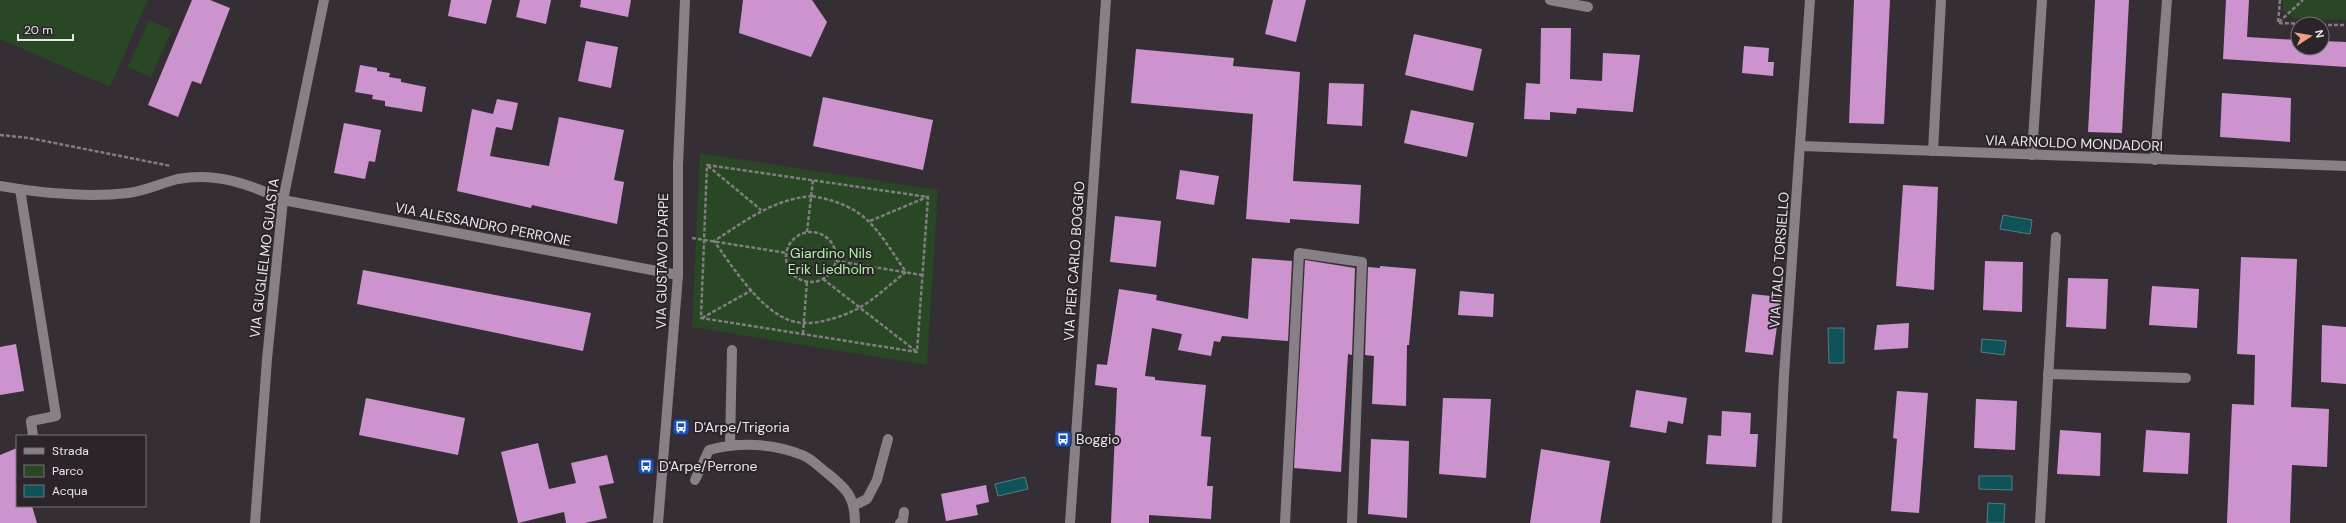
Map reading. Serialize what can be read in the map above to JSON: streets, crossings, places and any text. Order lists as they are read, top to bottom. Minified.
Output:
{"streets":{"street":["VIA ARNOLDO MONDADORI","VIA ALESSANDRO PERRONE","VIA GUGLIELMO GUASTA","VIA ITALO TORSIELLO","VIA GUSTAVO D'ARPE","VIA PIER CARLO BOGGIO"]},"crossings":[["VIA ARNOLDO MONDADORI","VIA ITALO TORSIELLO"],["VIA ALESSANDRO PERRONE","VIA GUGLIELMO GUASTA"],["VIA ALESSANDRO PERRONE","VIA GUSTAVO D'ARPE"]],"parks":["Giardino Nils Erik Liedholm"],"places":{"bus stop":["D'Arpe/Trigoria","Boggio","D'Arpe/Perrone"]},"legend":["Strada","Parco","Acqua"],"scale_bar":"20 m","north":"right"}
